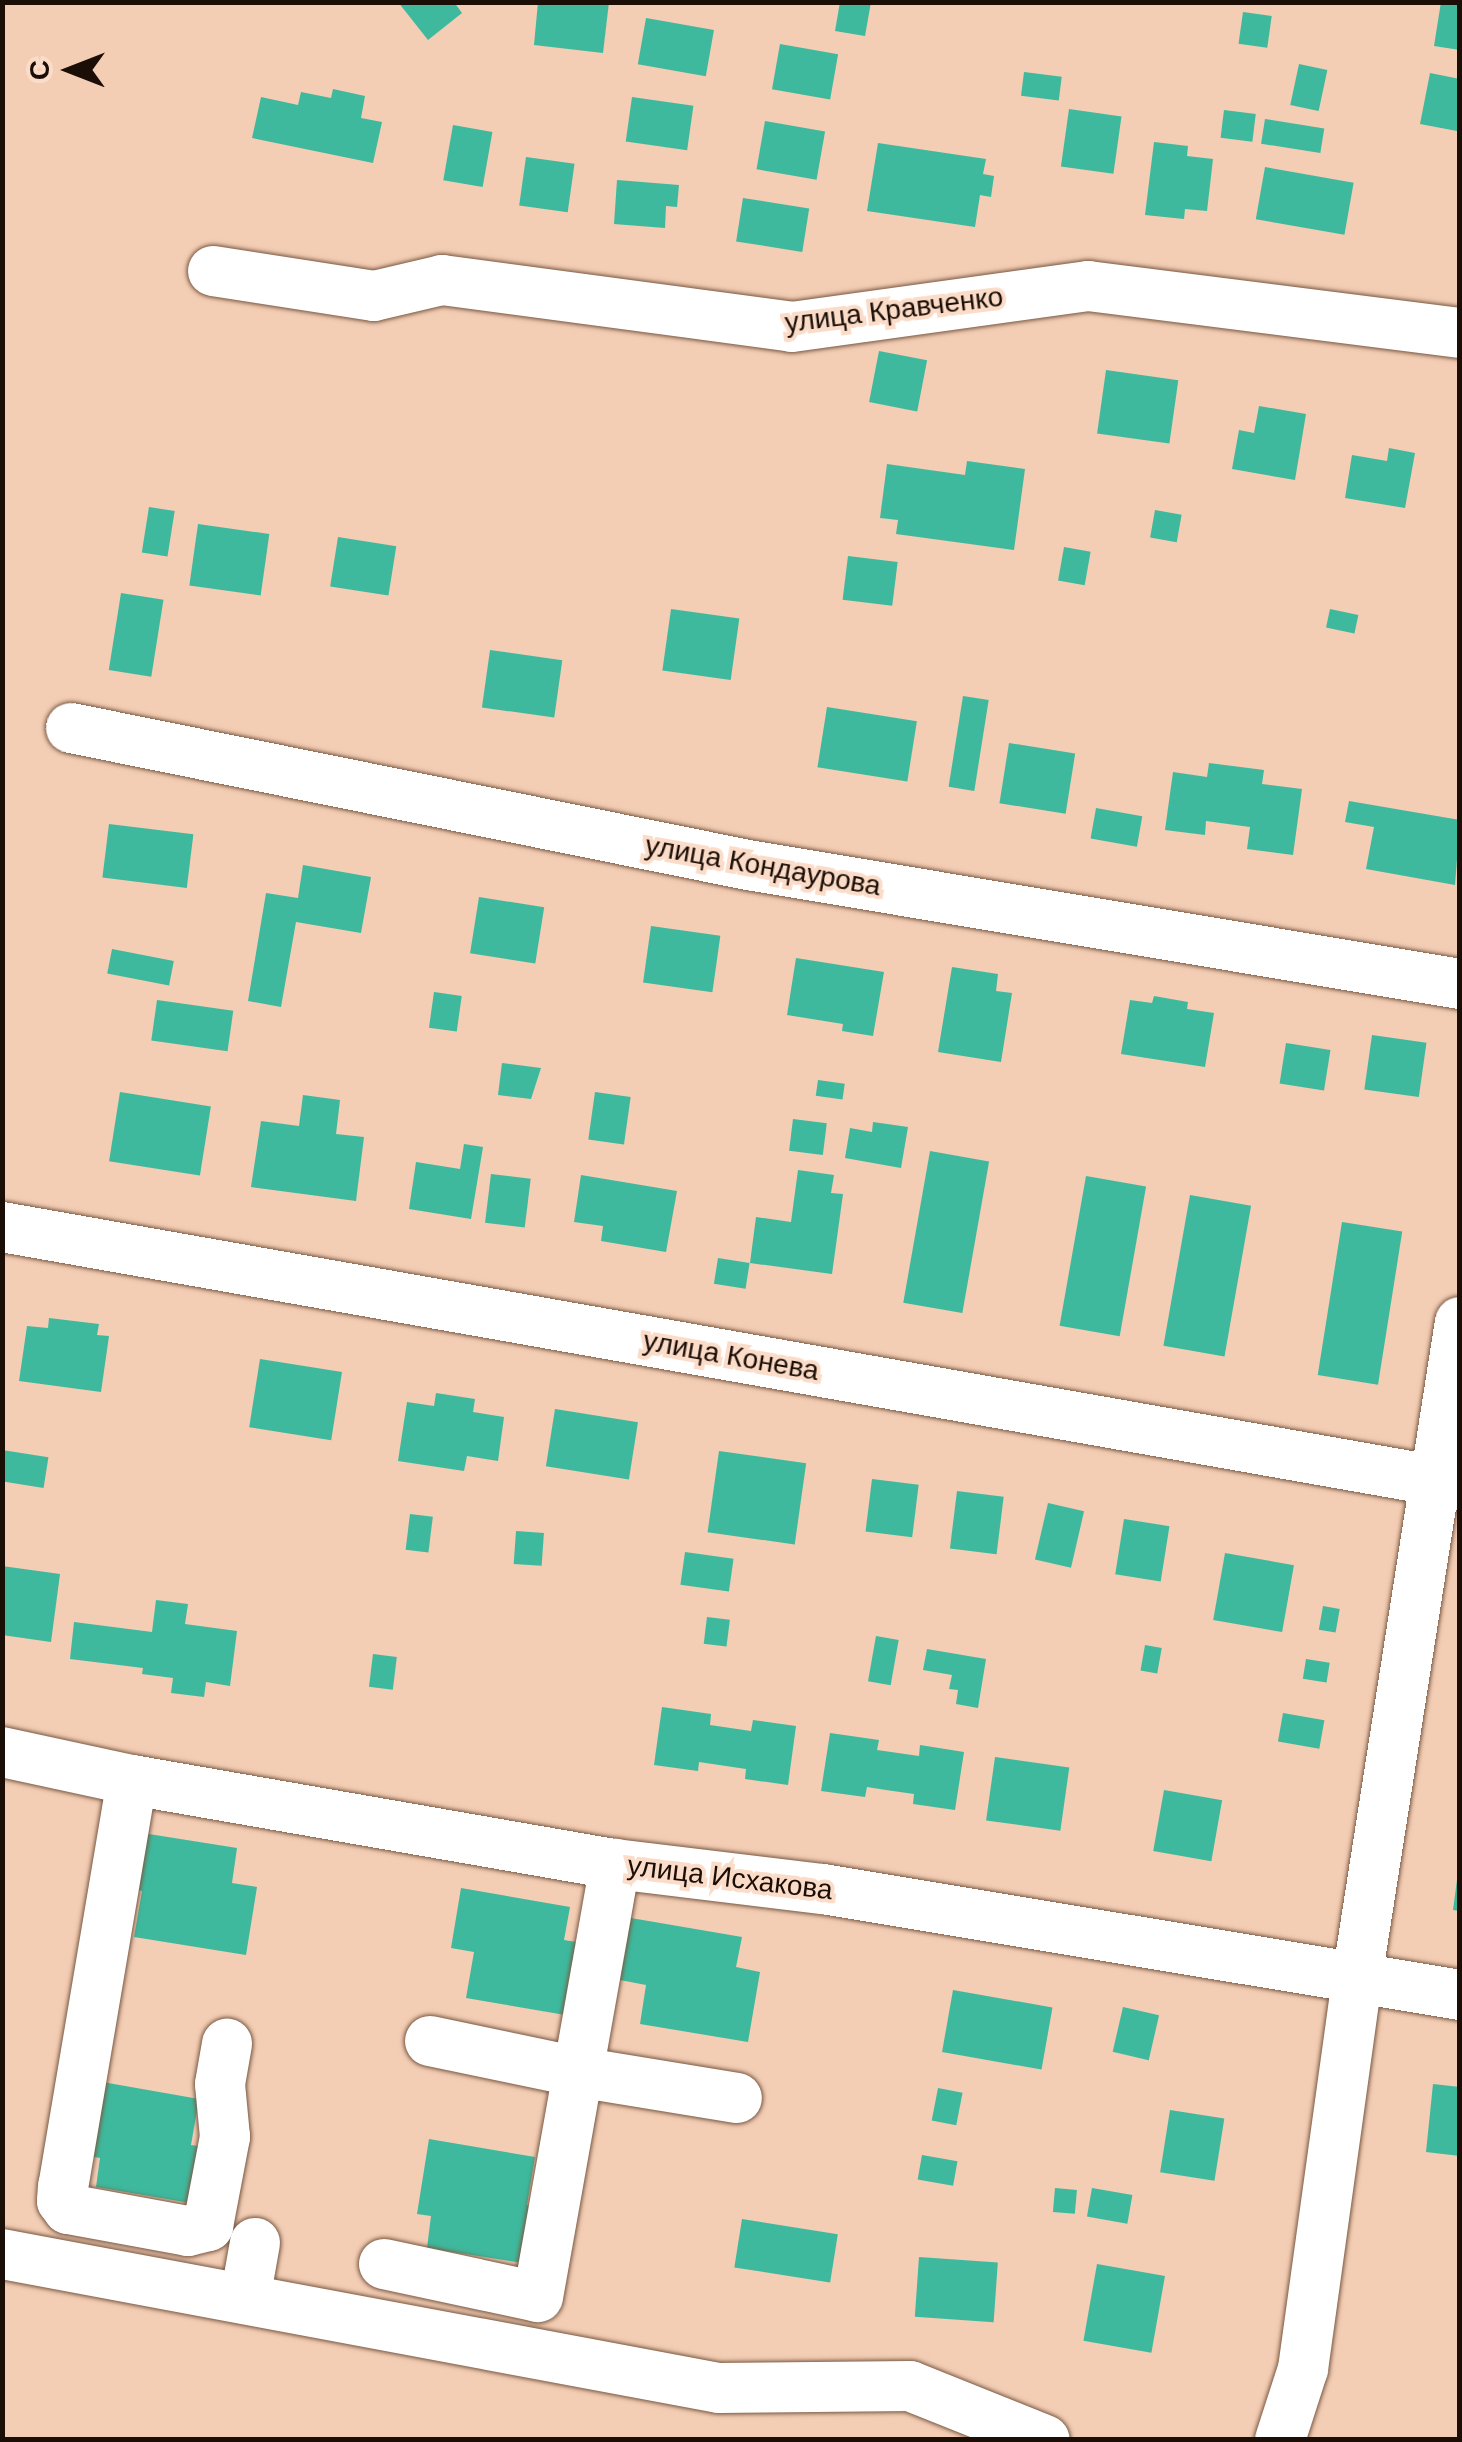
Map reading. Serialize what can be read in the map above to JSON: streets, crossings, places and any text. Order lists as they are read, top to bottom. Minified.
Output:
{"streets":{"street":["улица Кравченко","улица Кондаурова","улица Конева","улица Исхакова"]},"north":"left"}
